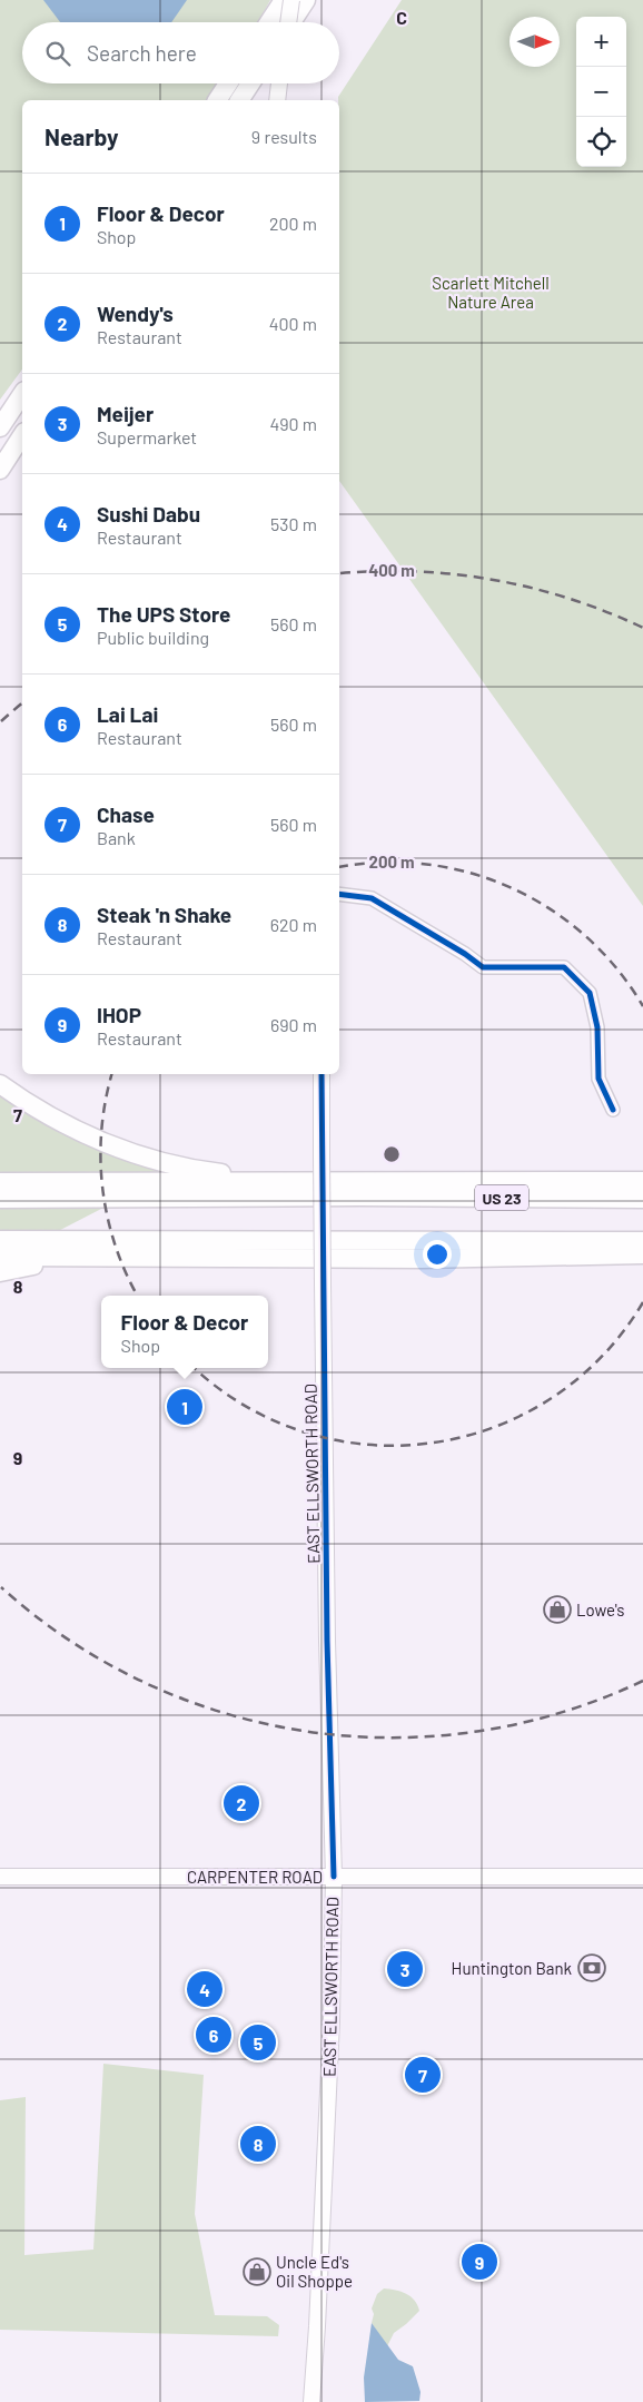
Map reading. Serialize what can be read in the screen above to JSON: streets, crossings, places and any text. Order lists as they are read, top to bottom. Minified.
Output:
{"streets":{"highway":["US 23"],"main road":["EAST ELLSWORTH ROAD","CARPENTER ROAD"]},"crossings":[["EAST ELLSWORTH ROAD","CARPENTER ROAD"]],"parks":["Scarlett Mitchell Nature Area"],"places":{"shop":["Lowe's","Uncle Ed's Oil Shoppe"],"bank":["Huntington Bank"]},"north":"right","page":{"map_buttons":["+","−"],"search":"Search here","heading":["Nearby","9 results"],"list":[{"mark":"1","name":"Floor & Decor","note":"Shop","value":"200 m"},{"mark":"2","name":"Wendy's","note":"Restaurant","value":"400 m"},{"mark":"3","name":"Meijer","note":"Supermarket","value":"490 m"},{"mark":"4","name":"Sushi Dabu","note":"Restaurant","value":"530 m"},{"mark":"5","name":"The UPS Store","note":"Public building","value":"560 m"},{"mark":"6","name":"Lai Lai","note":"Restaurant","value":"560 m"},{"mark":"7","name":"Chase","note":"Bank","value":"560 m"},{"mark":"8","name":"Steak 'n Shake","note":"Restaurant","value":"620 m"},{"mark":"9","name":"IHOP","note":"Restaurant","value":"690 m"}],"popup":["Floor & Decor","Shop"],"pins":["1","2","3","4","6","5","7","8","9"]},"grid":{"columns":["C"],"rows":["7","8","9"]},"rings":["400 m","200 m"]}
